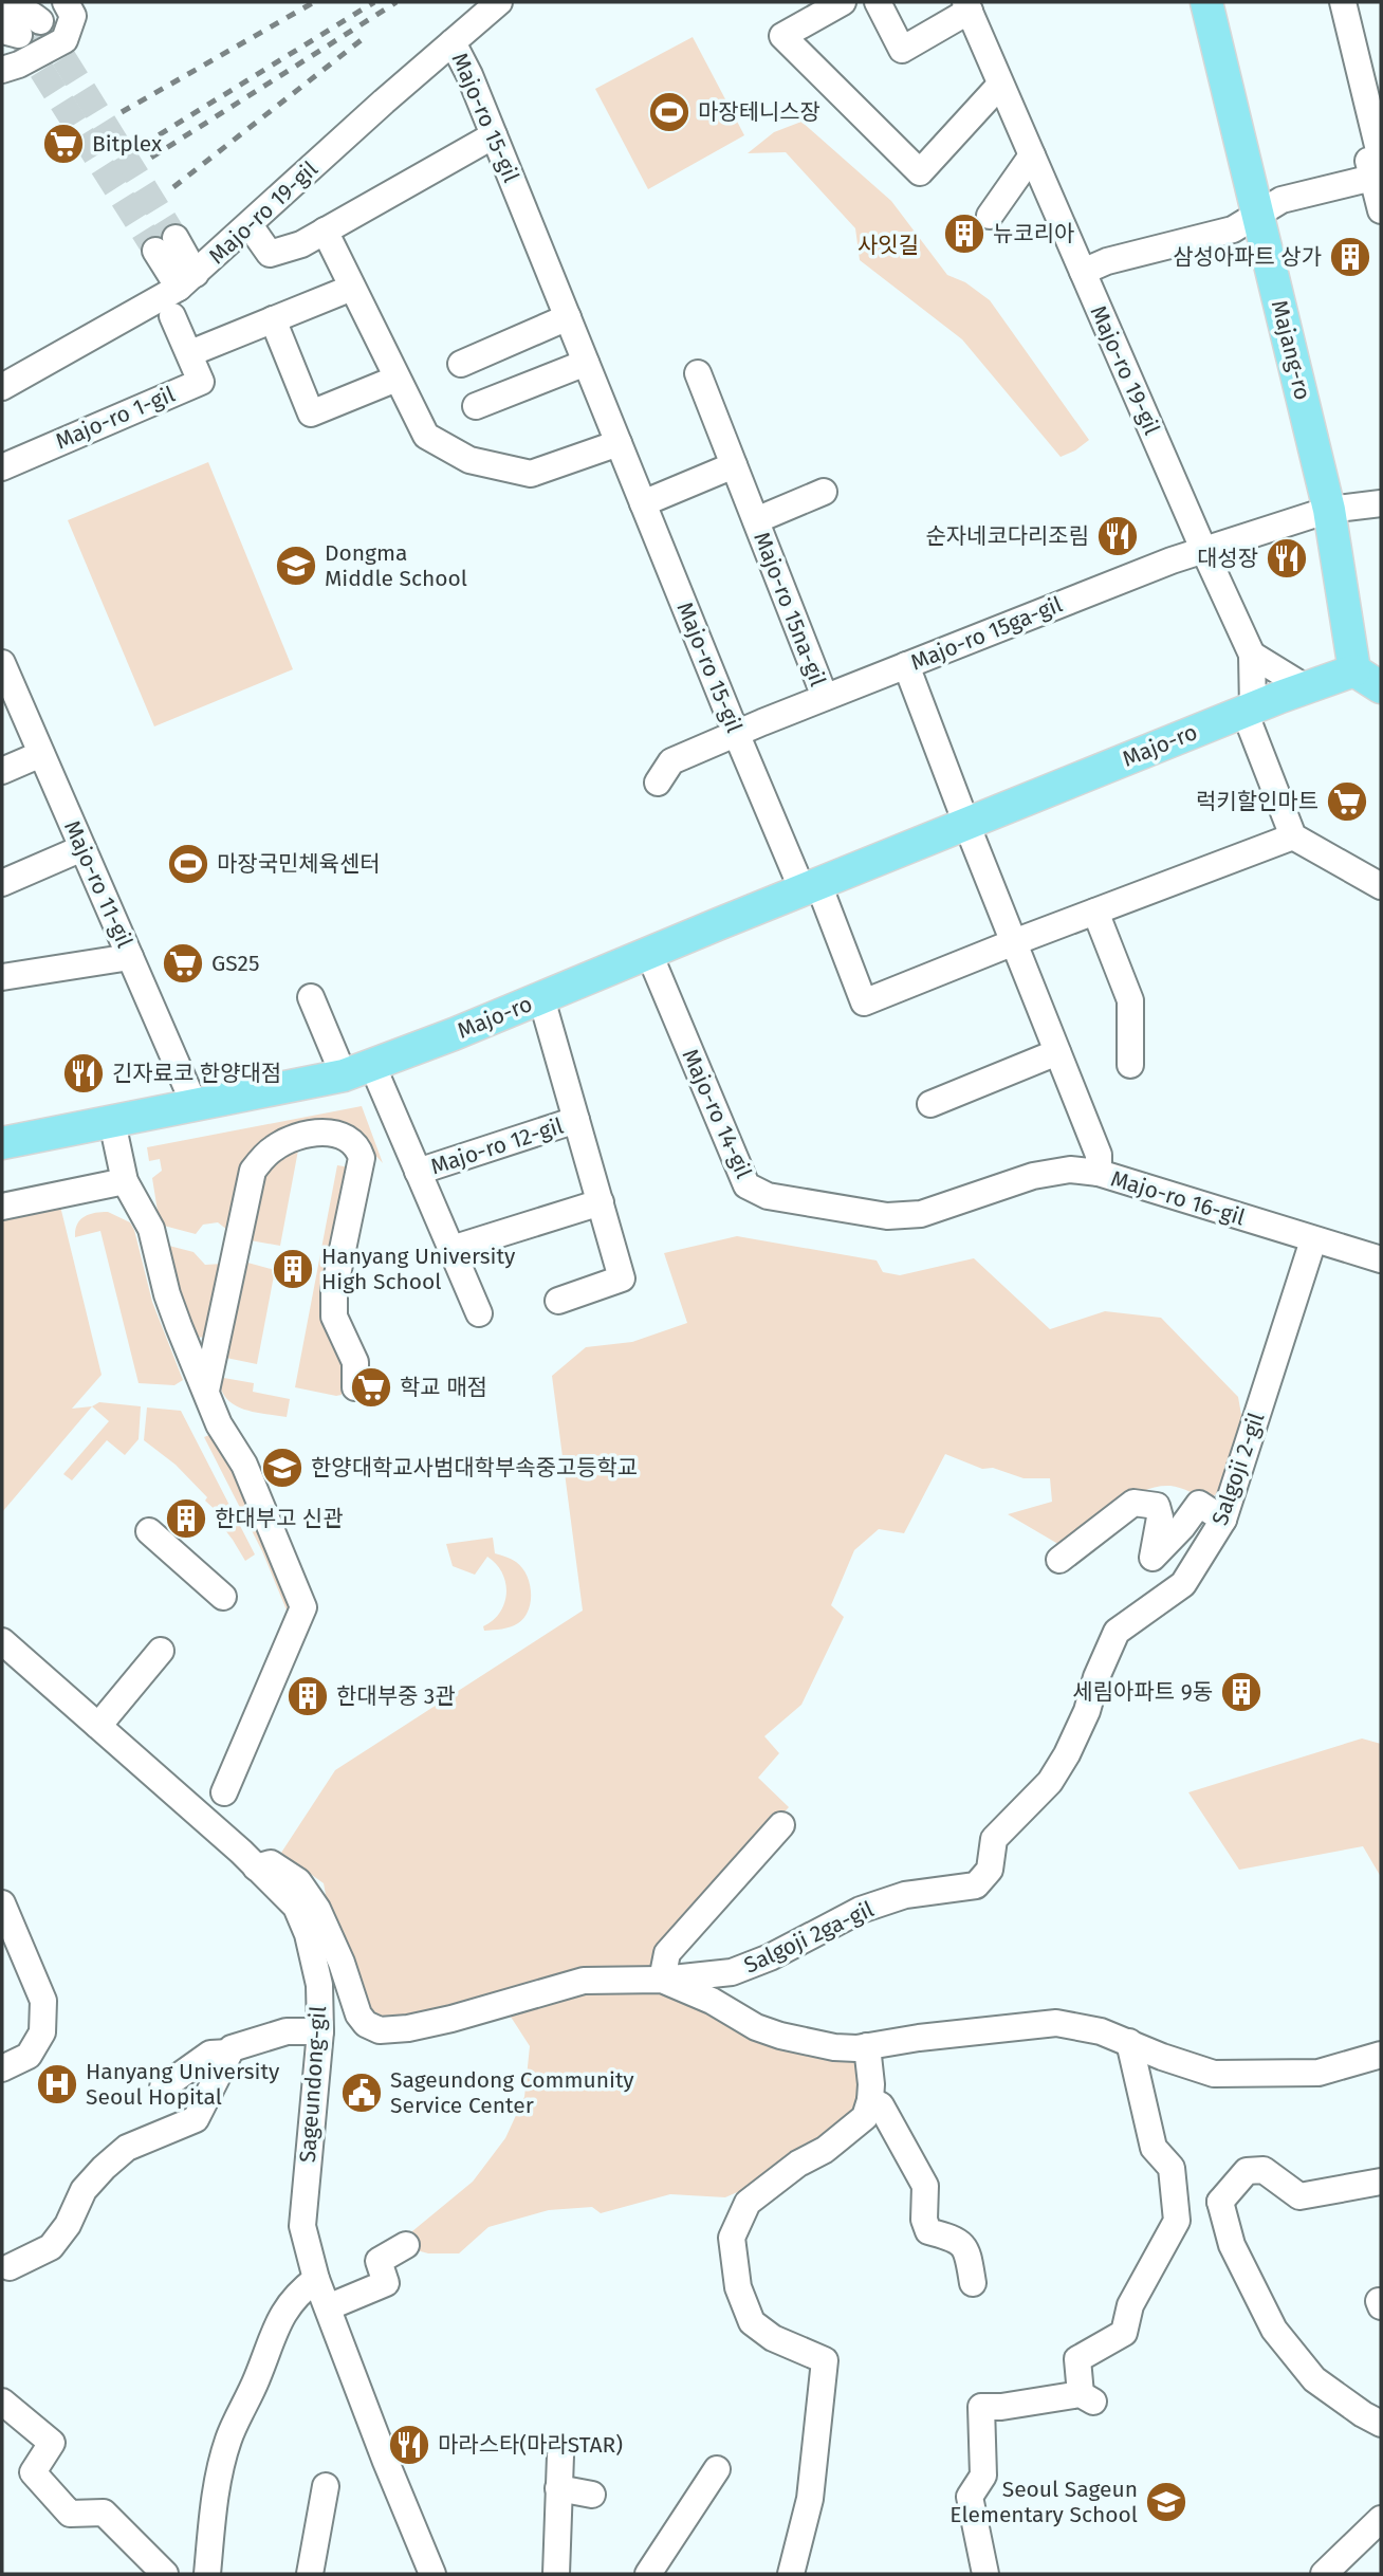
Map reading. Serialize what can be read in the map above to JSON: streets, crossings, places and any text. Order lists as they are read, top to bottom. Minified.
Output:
{"streets":{"main road":["Majang-ro","Majo-ro"],"street":["Majo-ro 15-gil","Majo-ro 19-gil","Majo-ro 1-gil","Majo-ro 15na-gil","Majo-ro 15ga-gil","Majo-ro 11-gil","Majo-ro 14-gil","Majo-ro 12-gil","Majo-ro 16-gil","Salgoji 2-gil","Salgoji 2ga-gil","Sageundong-gil"]},"crossings":[["Majo-ro 15-gil","Majo-ro 19-gil"],["Majo-ro 15-gil","Majo-ro 15ga-gil"],["Majo-ro 15-gil","Majo-ro"],["Majo-ro 19-gil","Majo-ro 15ga-gil"],["Majang-ro","Majo-ro 15ga-gil"],["Majang-ro","Majo-ro"],["Majo-ro 15na-gil","Majo-ro 15ga-gil"],["Majo-ro","Majo-ro 11-gil"],["Majo-ro","Majo-ro 14-gil"],["Majo-ro","Majo-ro 12-gil"],["Majo-ro","Majo-ro 16-gil"],["Majo-ro 14-gil","Majo-ro 16-gil"],["Majo-ro 16-gil","Salgoji 2-gil"],["Salgoji 2-gil","Salgoji 2ga-gil"],["Salgoji 2ga-gil","Sageundong-gil"]],"parks":["사잇길"],"places":{"sports":["마장테니스장","마장국민체육센터"],"supermarket":["Bitplex","럭키할인마트","GS25","학교 매점"],"building":["뉴코리아","삼성아파트 상가","Hanyang University High School","한대부고 신관","세림아파트 9동","한대부중 3관"],"restaurant":["순자네코다리조림","대성장","긴자료코 한양대점","마라스타(마라STAR)"],"school or university":["Dongma Middle School","한양대학교사범대학부속중고등학교","Seoul Sageun Elementary School"],"hospital":["Hanyang University Seoul Hopital"],"public building":["Sageundong Community Service Center"]}}
